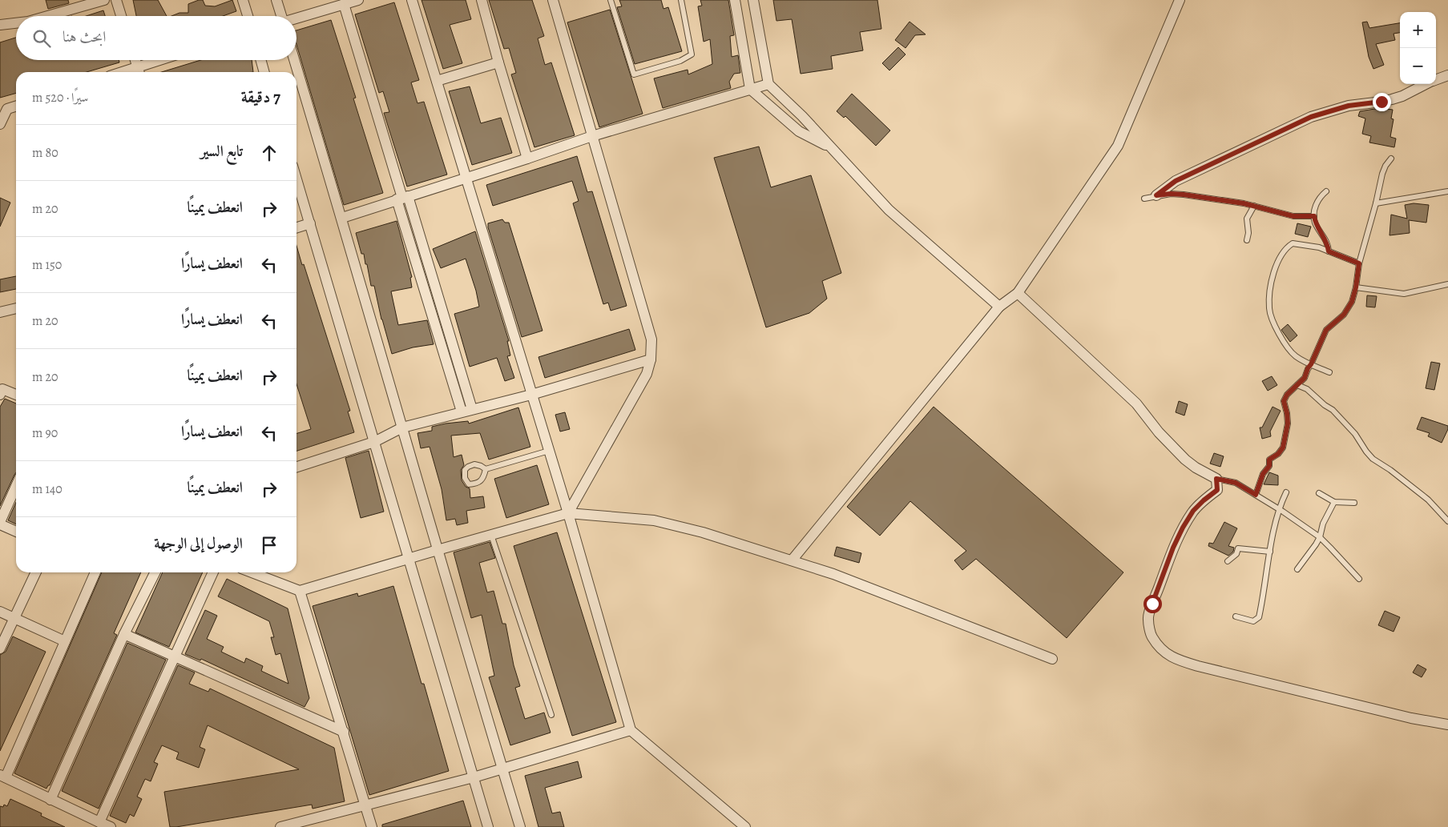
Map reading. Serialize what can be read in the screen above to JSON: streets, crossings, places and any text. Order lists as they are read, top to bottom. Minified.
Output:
{"page":{"map_buttons":["+","−"],"search":"ابحث هنا","heading":["7 دقيقة","سيرًا · 520 m"],"list":[["تابع السير","80 m"],["انعطف يمينًا","20 m"],["انعطف يسارًا","150 m"],["انعطف يسارًا","20 m"],["انعطف يمينًا","20 m"],["انعطف يسارًا","90 m"],["انعطف يمينًا","140 m"],"الوصول إلى الوجهة"]}}
